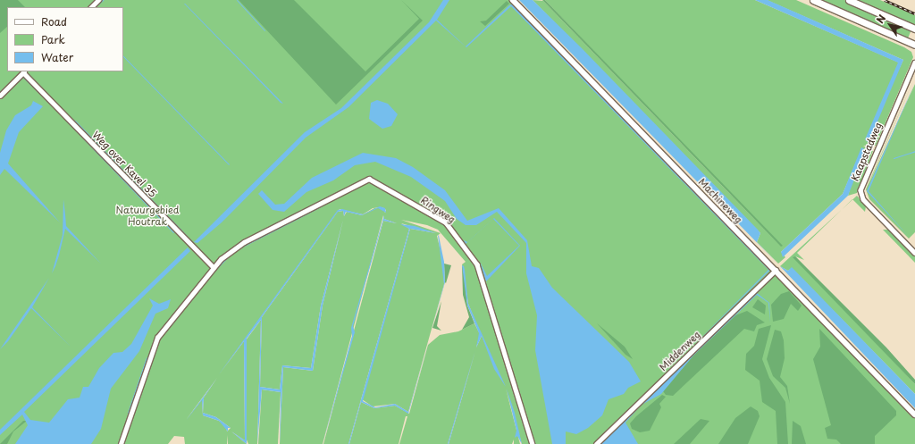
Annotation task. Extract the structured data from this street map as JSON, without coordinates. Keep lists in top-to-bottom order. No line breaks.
{"streets":{"street":["Kaapstadweg","Weg over Kavel 35","Machineweg","Ringweg","Middenweg"]},"crossings":[["Weg over Kavel 35","Ringweg"],["Machineweg","Middenweg"]],"parks":["Natuurgebied Houtrak"],"legend":["Road","Park","Water"],"north":"top left"}
